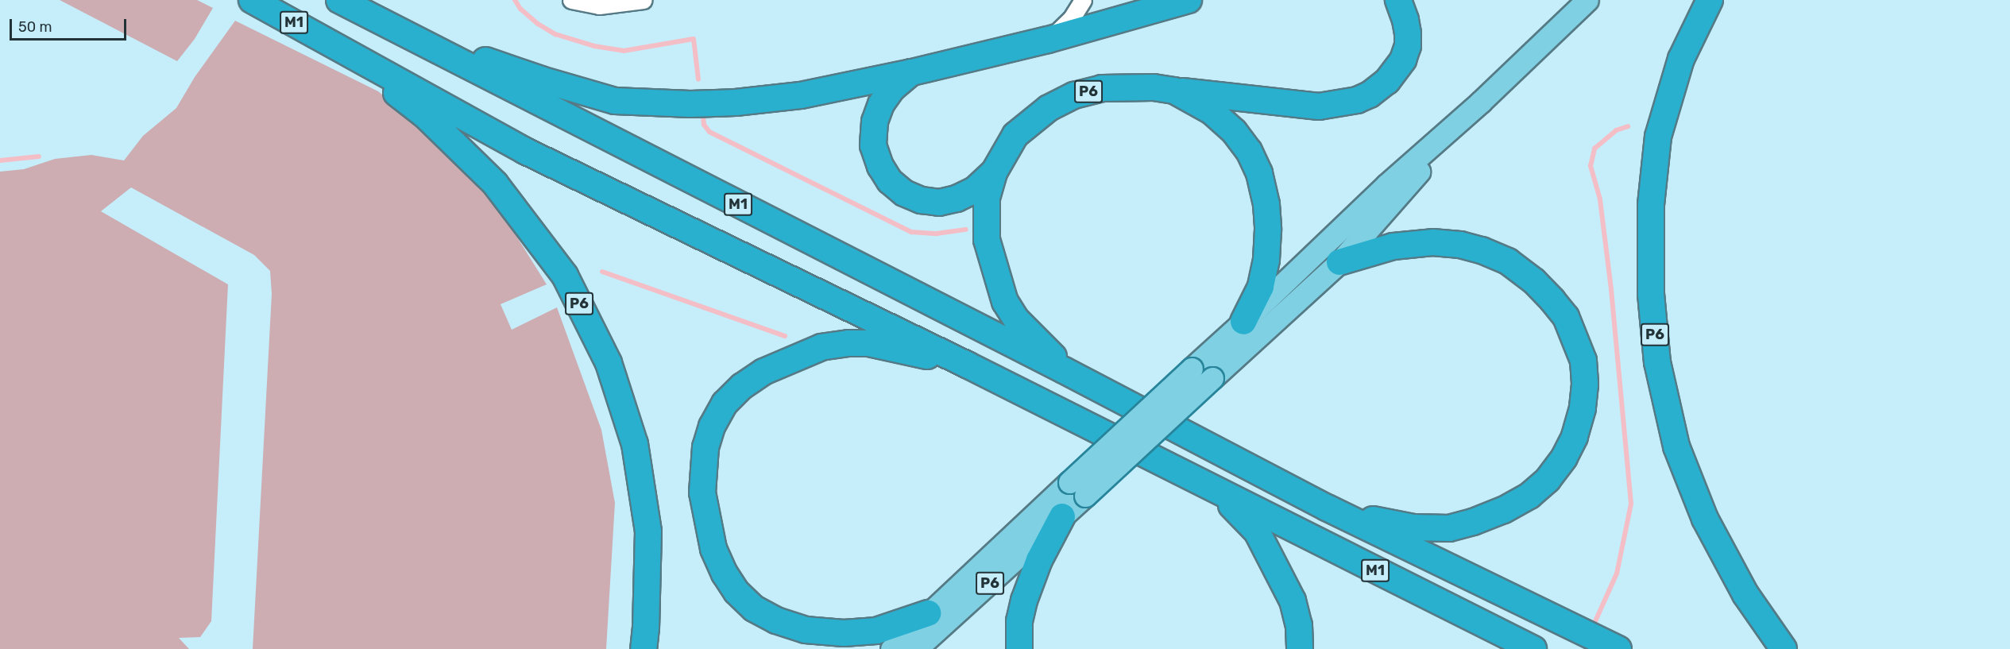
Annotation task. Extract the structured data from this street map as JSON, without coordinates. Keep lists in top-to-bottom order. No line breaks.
{"streets":{"highway":["М1","Р6"]},"crossings":[["М1","Р6"]],"scale_bar":"50 m"}
